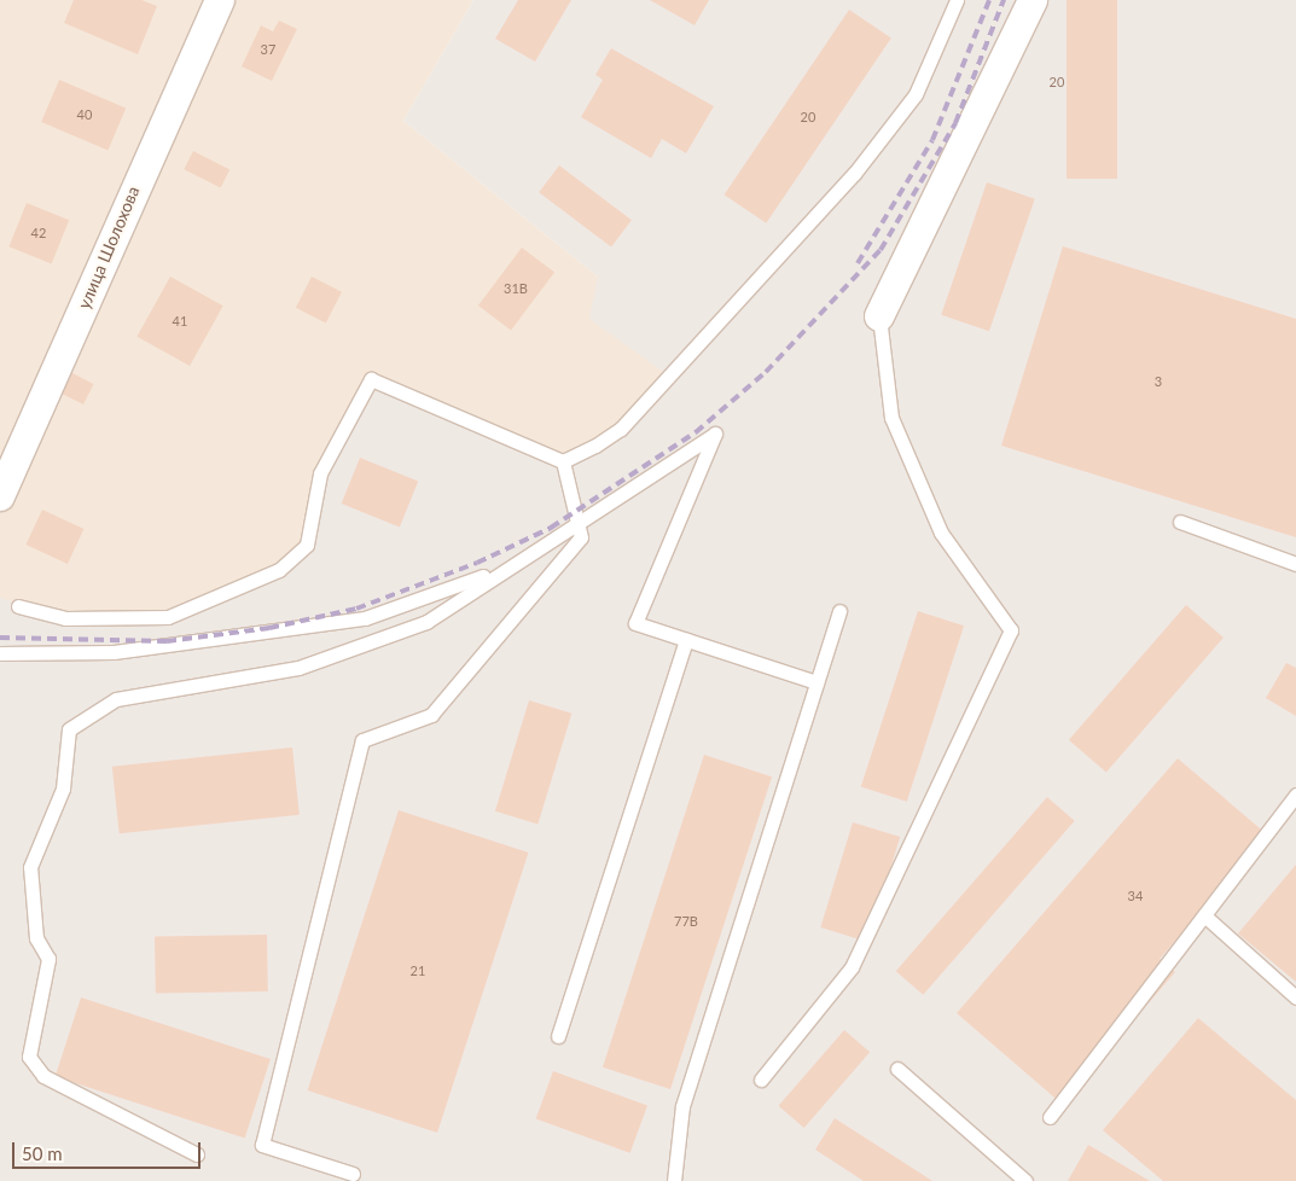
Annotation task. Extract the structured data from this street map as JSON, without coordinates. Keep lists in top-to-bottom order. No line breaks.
{"streets":{"street":["улица Шолохова"]},"house_numbers":["37","20","40","20","42","31В","41","3","34","77В","21"],"scale_bar":"50 m"}
